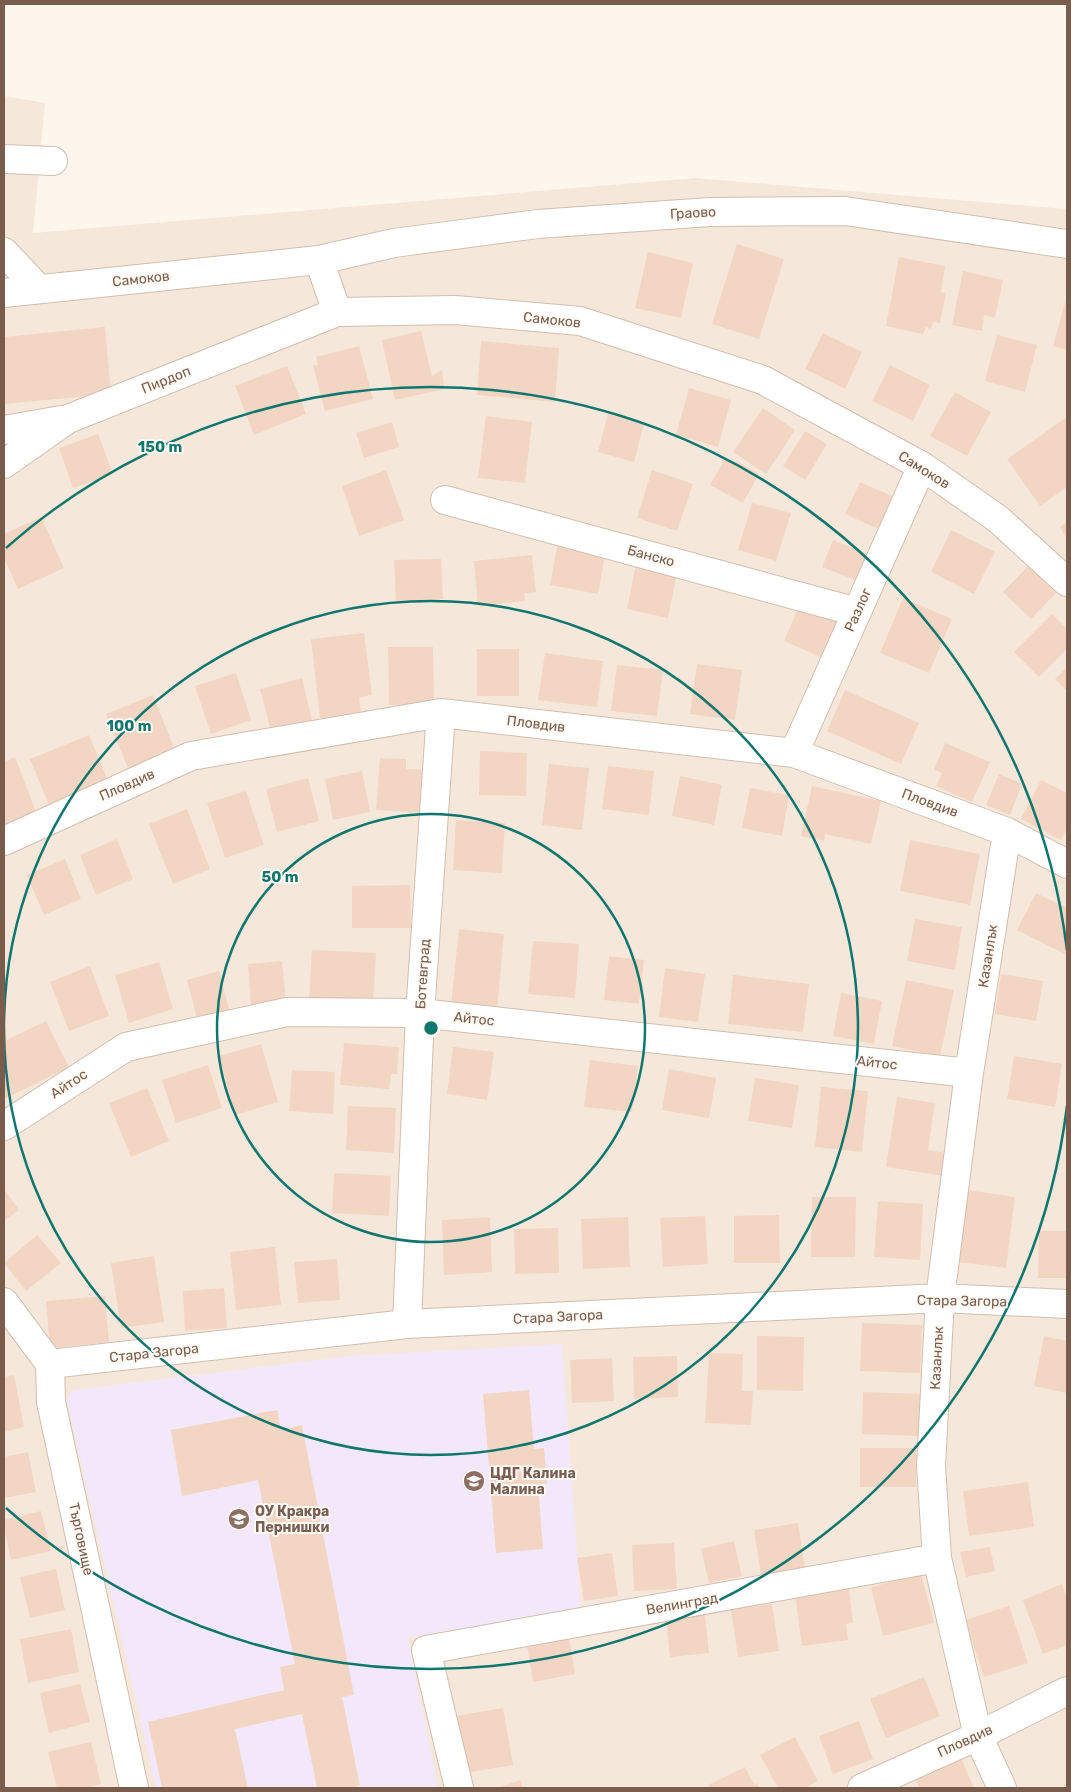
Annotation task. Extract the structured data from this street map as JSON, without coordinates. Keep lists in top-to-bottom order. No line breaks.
{"streets":{"street":["Граово","Самоков","Пирдоп","Банско","Разлог","Пловдив","Казанлък","Ботевград","Айтос","Стара Загора","Търговище","Велинград"]},"crossings":[["Граово","Самоков"],["Самоков","Пирдоп"],["Самоков","Разлог"],["Банско","Разлог"],["Разлог","Пловдив"],["Пловдив","Казанлък"],["Пловдив","Ботевград"],["Казанлък","Айтос"],["Казанлък","Стара Загора"],["Казанлък","Велинград"],["Ботевград","Айтос"],["Ботевград","Стара Загора"],["Стара Загора","Търговище"]],"places":{"school or university":["ЦДГ Калина Малина","ОУ Кракра Пернишки"]},"rings":["150 m","100 m","50 m"]}
